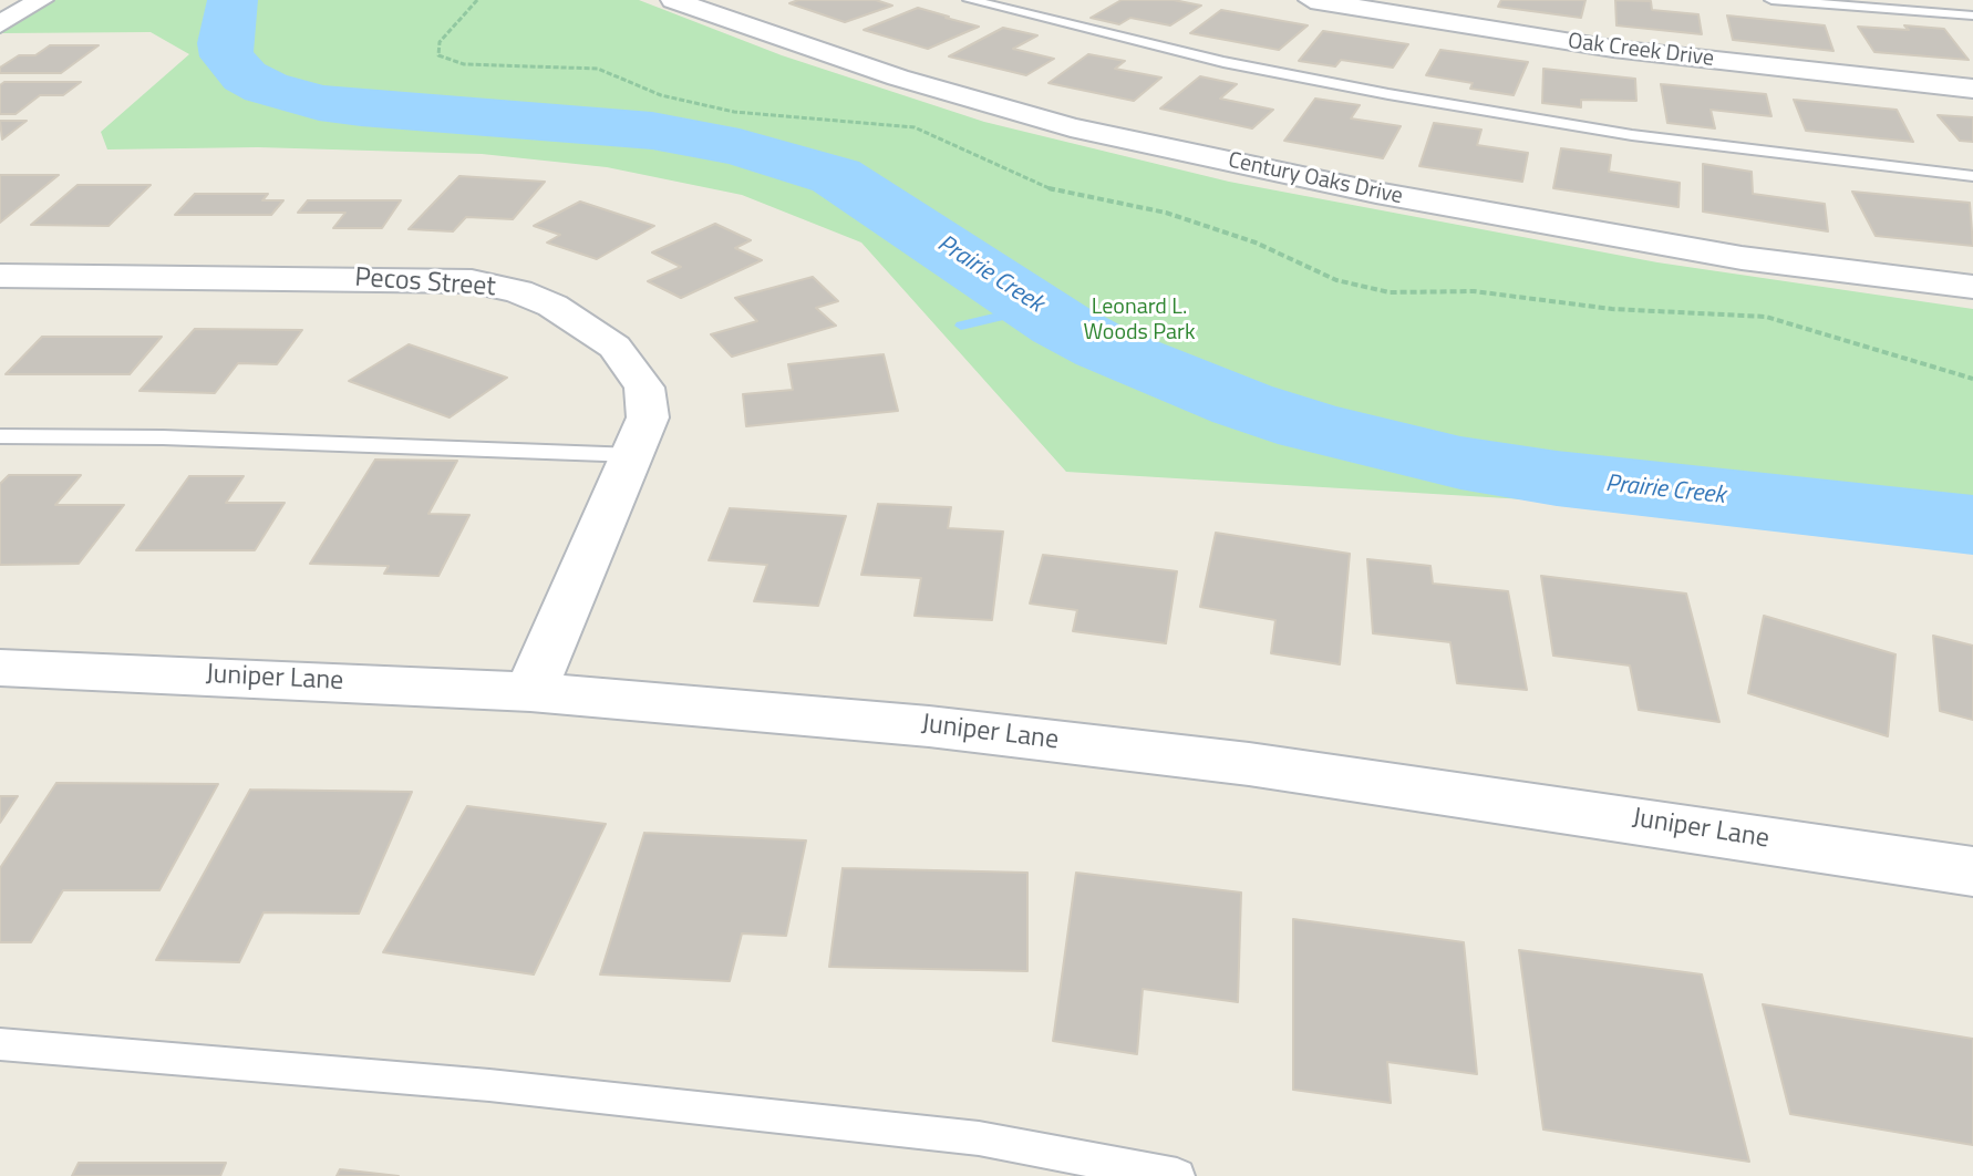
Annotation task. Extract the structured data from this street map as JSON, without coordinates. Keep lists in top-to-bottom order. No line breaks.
{"streets":{"street":["Oak Creek Drive","Century Oaks Drive","Pecos Street","Juniper Lane"]},"crossings":[["Pecos Street","Juniper Lane"]],"water":["Prairie Creek"],"parks":["Leonard L. Woods Park"]}
